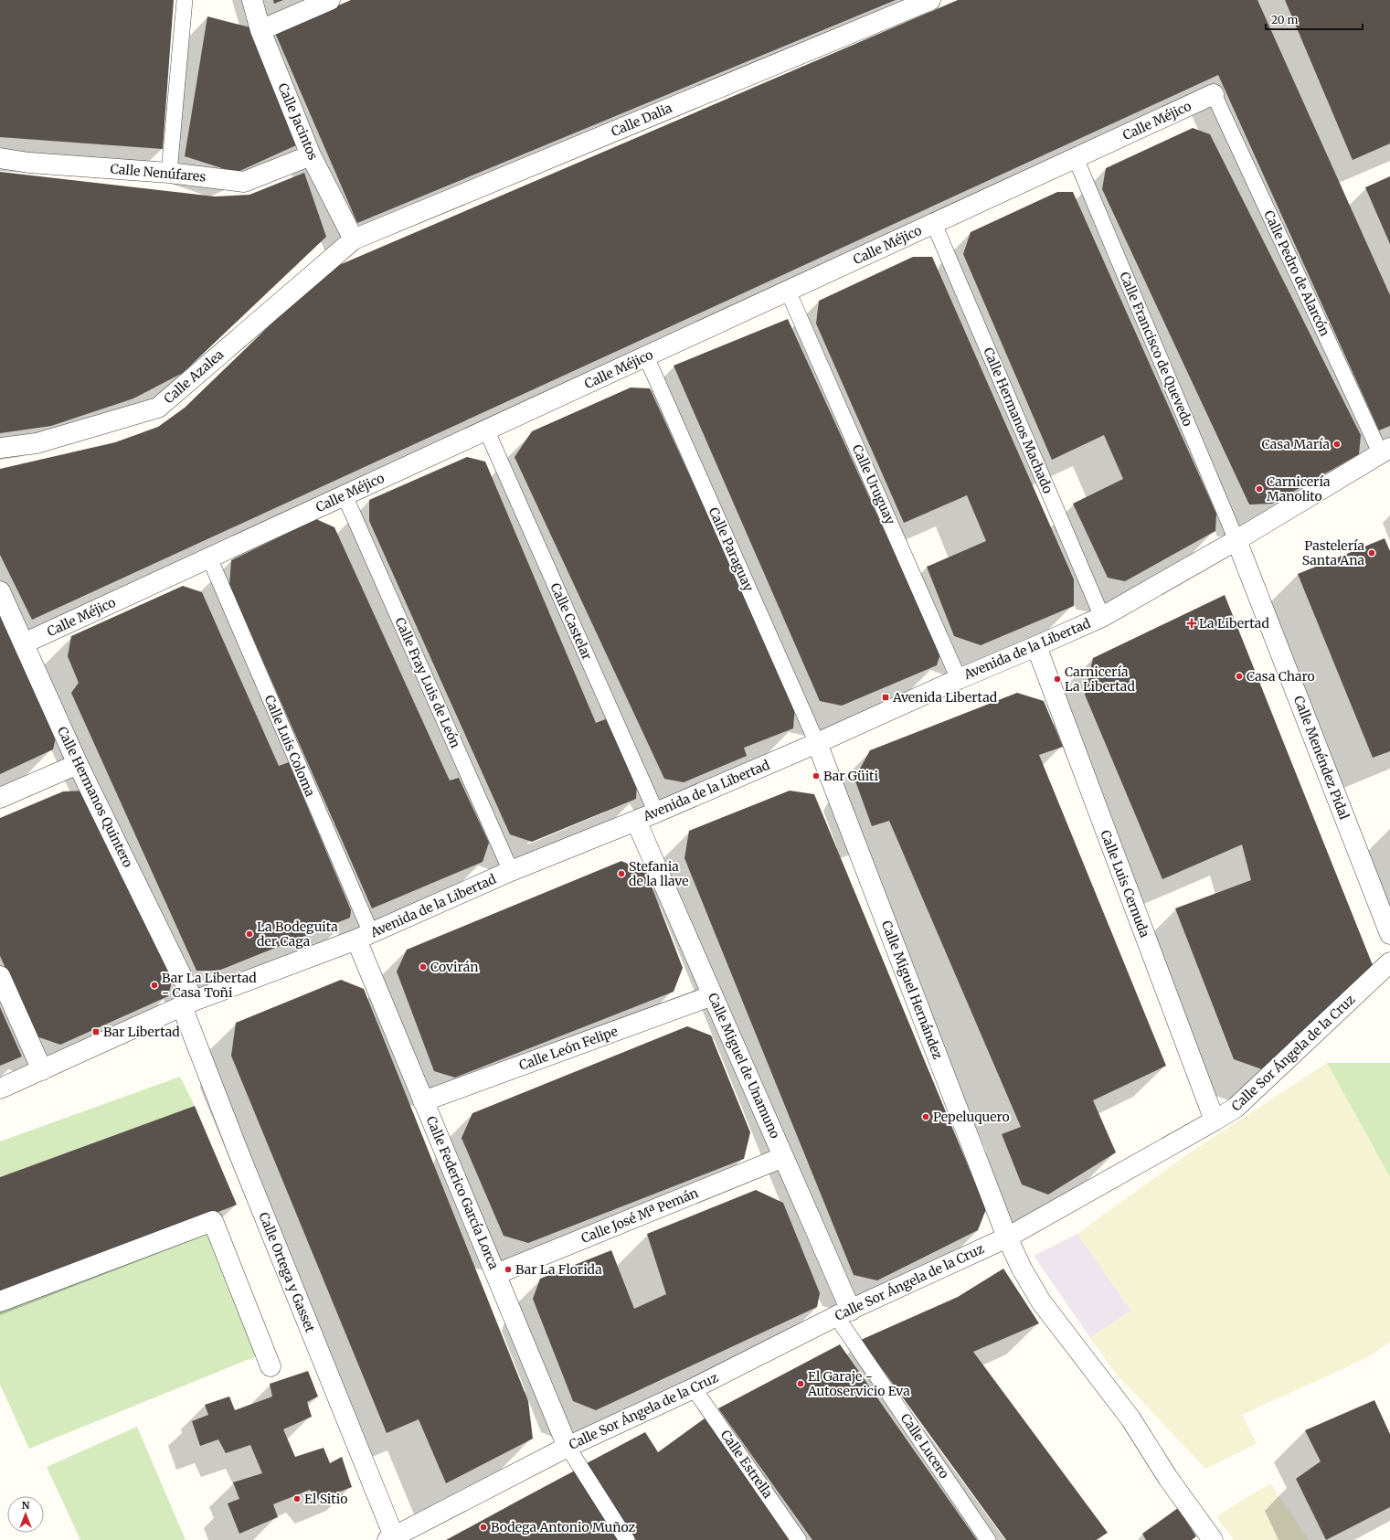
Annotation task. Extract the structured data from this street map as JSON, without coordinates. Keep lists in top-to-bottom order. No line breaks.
{"streets":{"street":["Calle Dalia","Calle Méjico","Calle Jacintos","Calle Nenúfares","Calle Azalea","Avenida de la Libertad","Calle Menéndez Pidal","Calle Hermanos Quintero","Calle Luis Cernuda","Calle Miguel Hernández","Calle León Felipe","Calle Sor Ángela de la Cruz","Calle Miguel de Unamuno","Calle Federico García Lorca","Calle José Mª Pemán","Calle Ortega y Gasset"],"lane":["Calle Pedro de Alarcón","Calle Francisco de Quevedo","Calle Hermanos Machado","Calle Uruguay","Calle Paraguay","Calle Castelar","Calle Fray Luis de León","Calle Luis Coloma","Calle Lucero","Calle Estrella"]},"crossings":[["Calle Dalia","Calle Jacintos"],["Calle Dalia","Calle Azalea"],["Calle Méjico","Calle Pedro de Alarcón"],["Calle Méjico","Calle Francisco de Quevedo"],["Calle Méjico","Calle Hermanos Machado"],["Calle Méjico","Calle Uruguay"],["Calle Méjico","Calle Paraguay"],["Calle Méjico","Calle Castelar"],["Calle Méjico","Calle Fray Luis de León"],["Calle Méjico","Calle Luis Coloma"],["Calle Méjico","Calle Hermanos Quintero"],["Calle Jacintos","Calle Nenúfares"],["Calle Jacintos","Calle Azalea"],["Calle Pedro de Alarcón","Avenida de la Libertad"],["Calle Francisco de Quevedo","Avenida de la Libertad"],["Calle Francisco de Quevedo","Calle Menéndez Pidal"],["Calle Hermanos Machado","Avenida de la Libertad"],["Calle Uruguay","Avenida de la Libertad"],["Calle Paraguay","Avenida de la Libertad"],["Calle Paraguay","Calle Miguel Hernández"],["Calle Castelar","Avenida de la Libertad"],["Avenida de la Libertad","Calle Fray Luis de León"],["Avenida de la Libertad","Calle Luis Coloma"],["Avenida de la Libertad","Calle Menéndez Pidal"],["Avenida de la Libertad","Calle Hermanos Quintero"],["Avenida de la Libertad","Calle Luis Cernuda"],["Avenida de la Libertad","Calle Miguel Hernández"],["Avenida de la Libertad","Calle Miguel de Unamuno"],["Avenida de la Libertad","Calle Federico García Lorca"],["Avenida de la Libertad","Calle Ortega y Gasset"],["Calle Luis Coloma","Calle Federico García Lorca"],["Calle Hermanos Quintero","Calle Ortega y Gasset"],["Calle Luis Cernuda","Calle Sor Ángela de la Cruz"],["Calle Miguel Hernández","Calle Sor Ángela de la Cruz"],["Calle León Felipe","Calle Miguel de Unamuno"],["Calle León Felipe","Calle Federico García Lorca"],["Calle Sor Ángela de la Cruz","Calle Miguel de Unamuno"],["Calle Sor Ángela de la Cruz","Calle Federico García Lorca"],["Calle Sor Ángela de la Cruz","Calle Ortega y Gasset"],["Calle Sor Ángela de la Cruz","Calle Lucero"],["Calle Sor Ángela de la Cruz","Calle Estrella"],["Calle Miguel de Unamuno","Calle José Mª Pemán"],["Calle Miguel de Unamuno","Calle Lucero"],["Calle Federico García Lorca","Calle José Mª Pemán"]],"places":{"other":["Casa María","Carnicería Manolito","Pastelería Santa Ana","Casa Charo","Carnicería La Libertad","Bar Güiti","Stefania de la llave","La Bodeguita der Caga","Covirán","Bar La Libertad - Casa Toñi","Pepeluquero","Bar La Florida","El Garaje - Autoservicio Eva","El Sitio","Bodega Antonio Muñoz"],"health":["La Libertad"],"transit":["Avenida Libertad","Bar Libertad"]},"scale_bar":"20 m","north":"top"}
